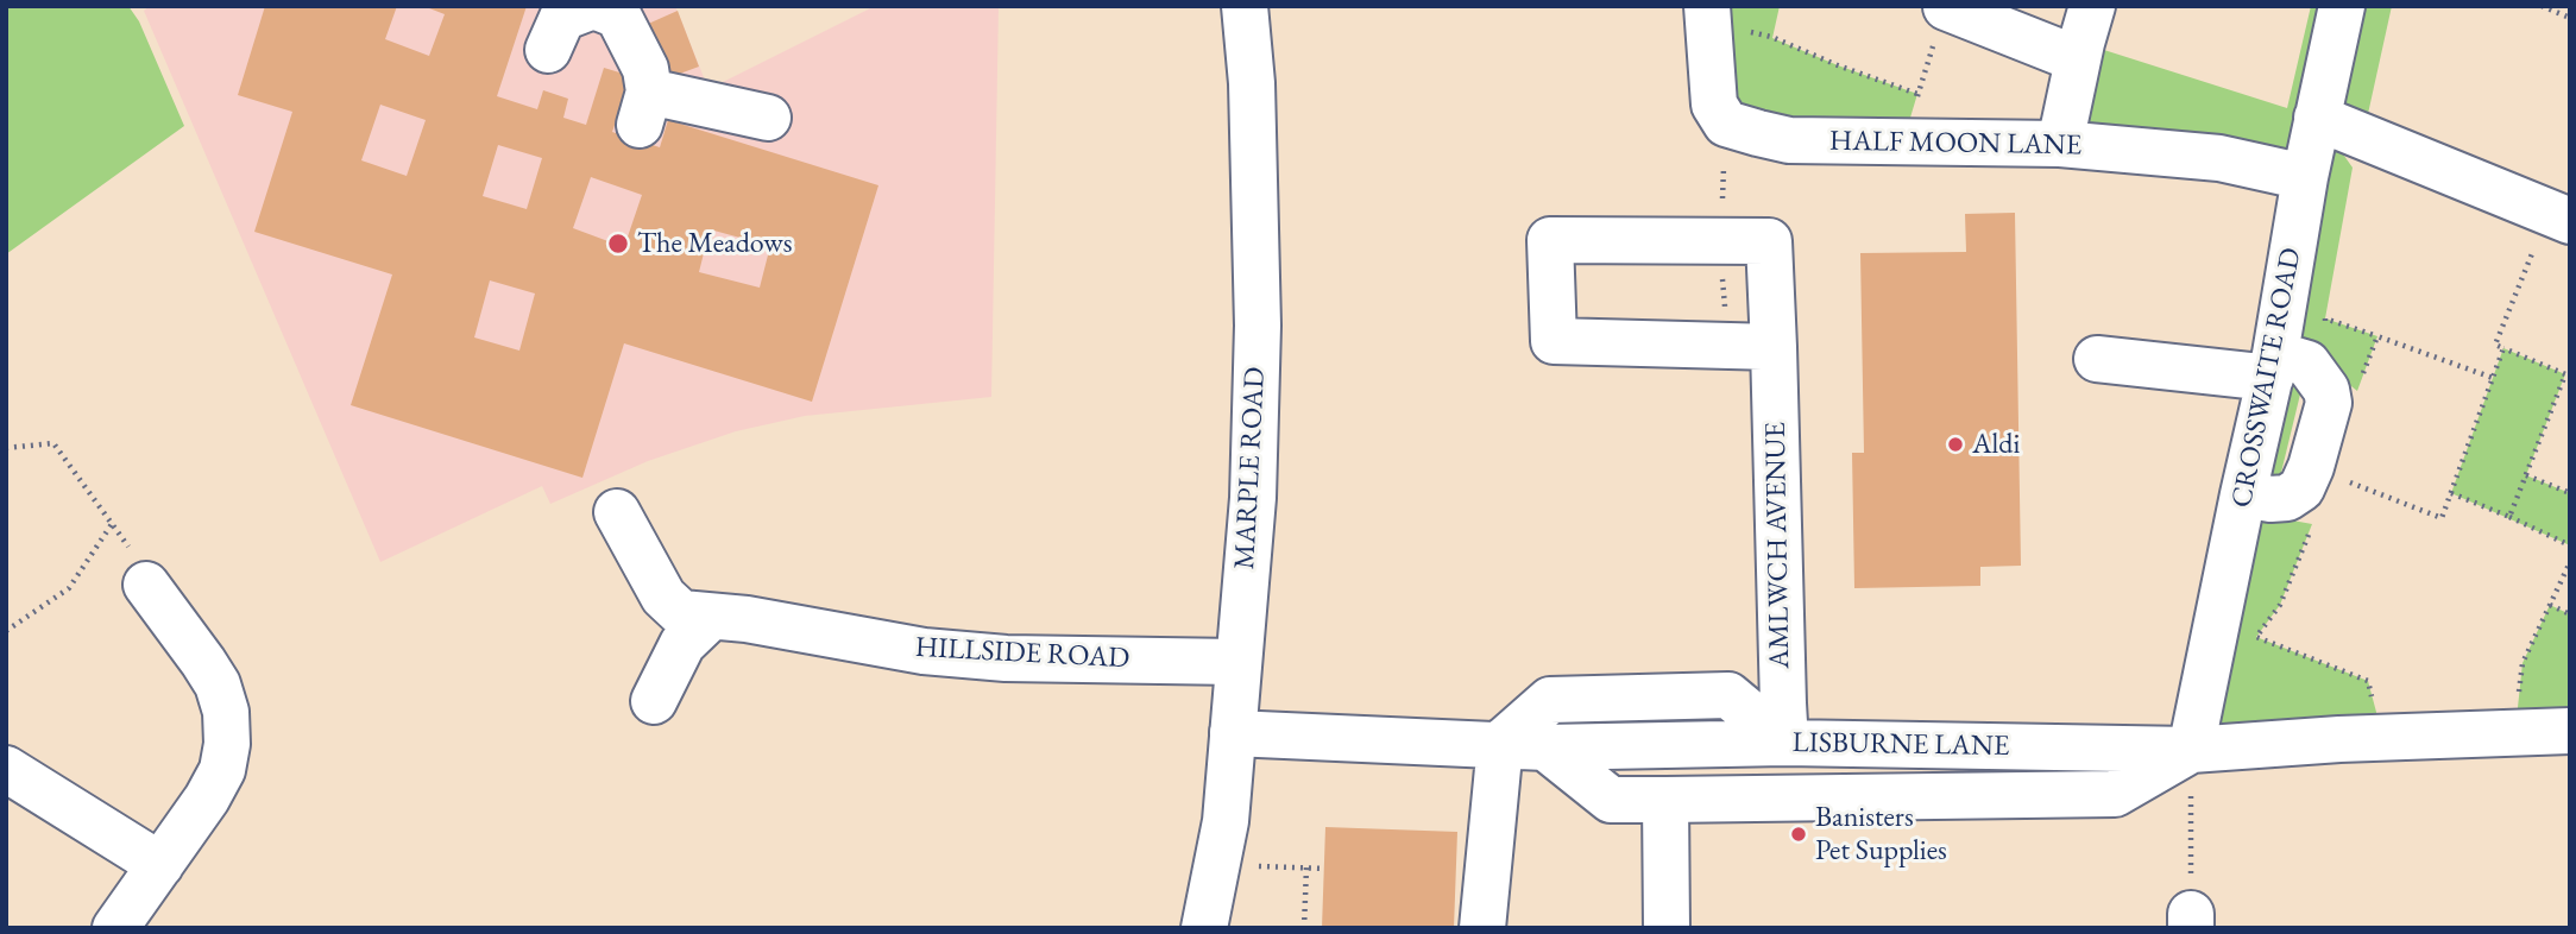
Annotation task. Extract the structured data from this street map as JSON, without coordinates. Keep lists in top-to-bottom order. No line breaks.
{"streets":{"street":["HALF MOON LANE","CROSSWAITE ROAD","MARPLE ROAD","AMLWCH AVENUE","HILLSIDE ROAD","LISBURNE LANE"]},"crossings":[["HALF MOON LANE","CROSSWAITE ROAD"],["CROSSWAITE ROAD","LISBURNE LANE"],["MARPLE ROAD","HILLSIDE ROAD"],["MARPLE ROAD","LISBURNE LANE"],["AMLWCH AVENUE","LISBURNE LANE"]],"places":["The Meadows","Aldi","Banisters Pet Supplies"]}
